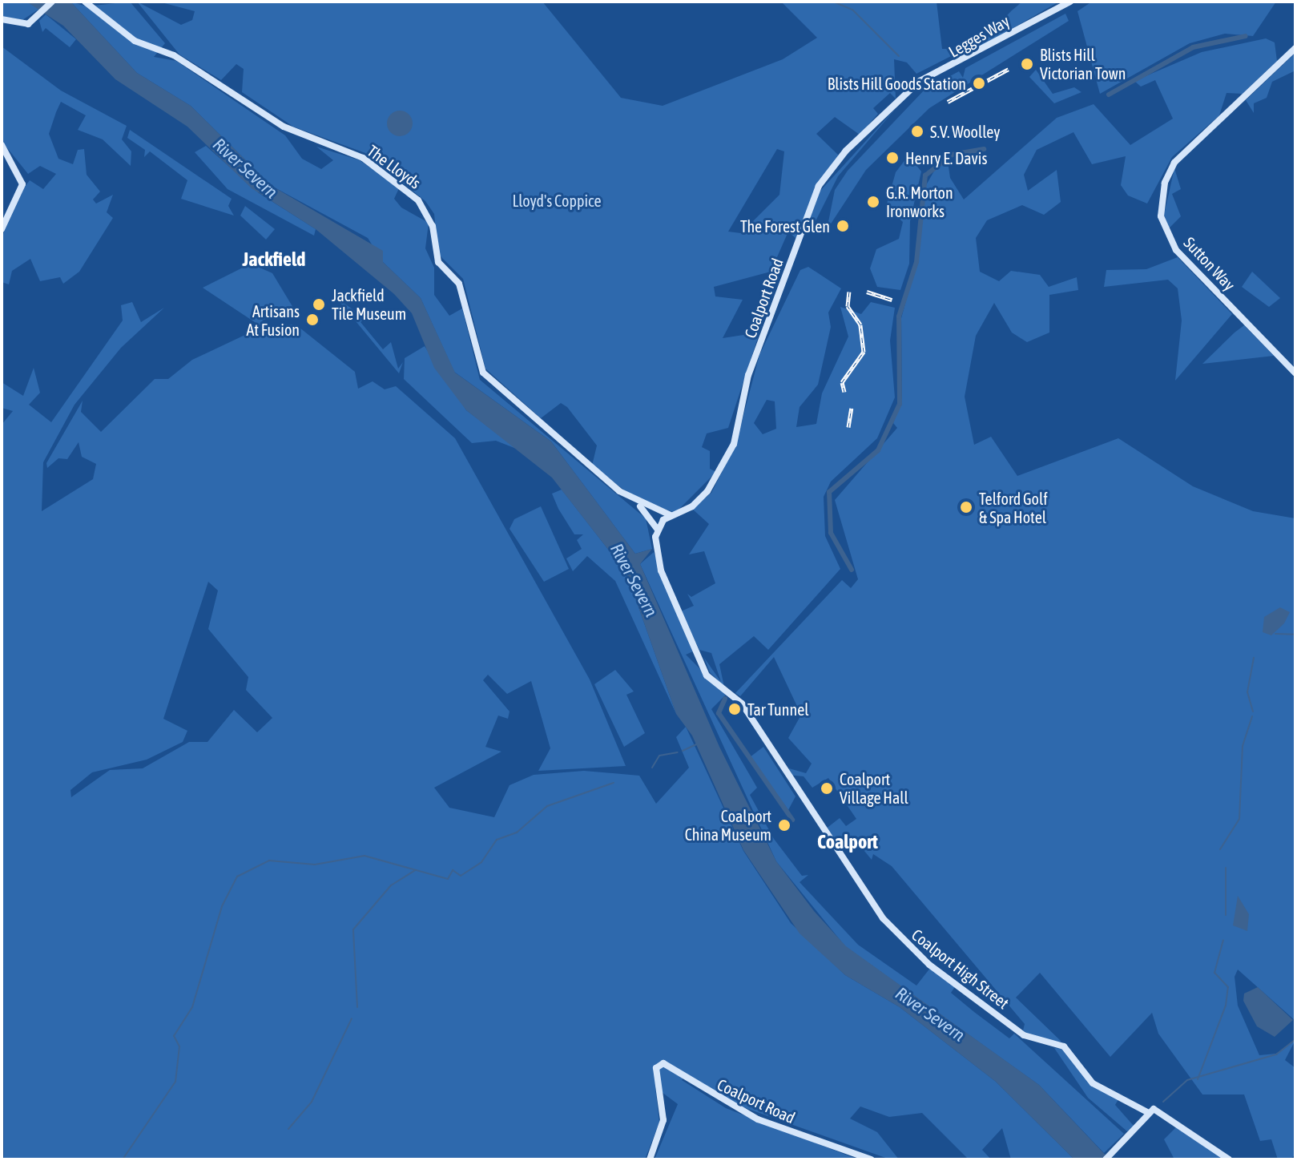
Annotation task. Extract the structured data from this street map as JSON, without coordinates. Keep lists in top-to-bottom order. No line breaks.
{"streets":{"street":["Legges Way","The Lloyds","Sutton Way","Coalport Road","Coalport High Street"]},"crossings":[["Legges Way","Coalport Road"],["The Lloyds","Coalport Road"],["The Lloyds","Coalport High Street"]],"districts":["Jackfield","Coalport"],"water":["River Severn"],"parks":["Lloyd's Coppice"],"places":["Blists Hill Victorian Town","Blists Hill Goods Station","S.V. Woolley","Henry E. Davis","G.R. Morton Ironworks","The Forest Glen","Jackfield Tile Museum","Artisans At Fusion","Telford Golf & Spa Hotel","Tar Tunnel","Coalport Village Hall","Coalport China Museum"]}
